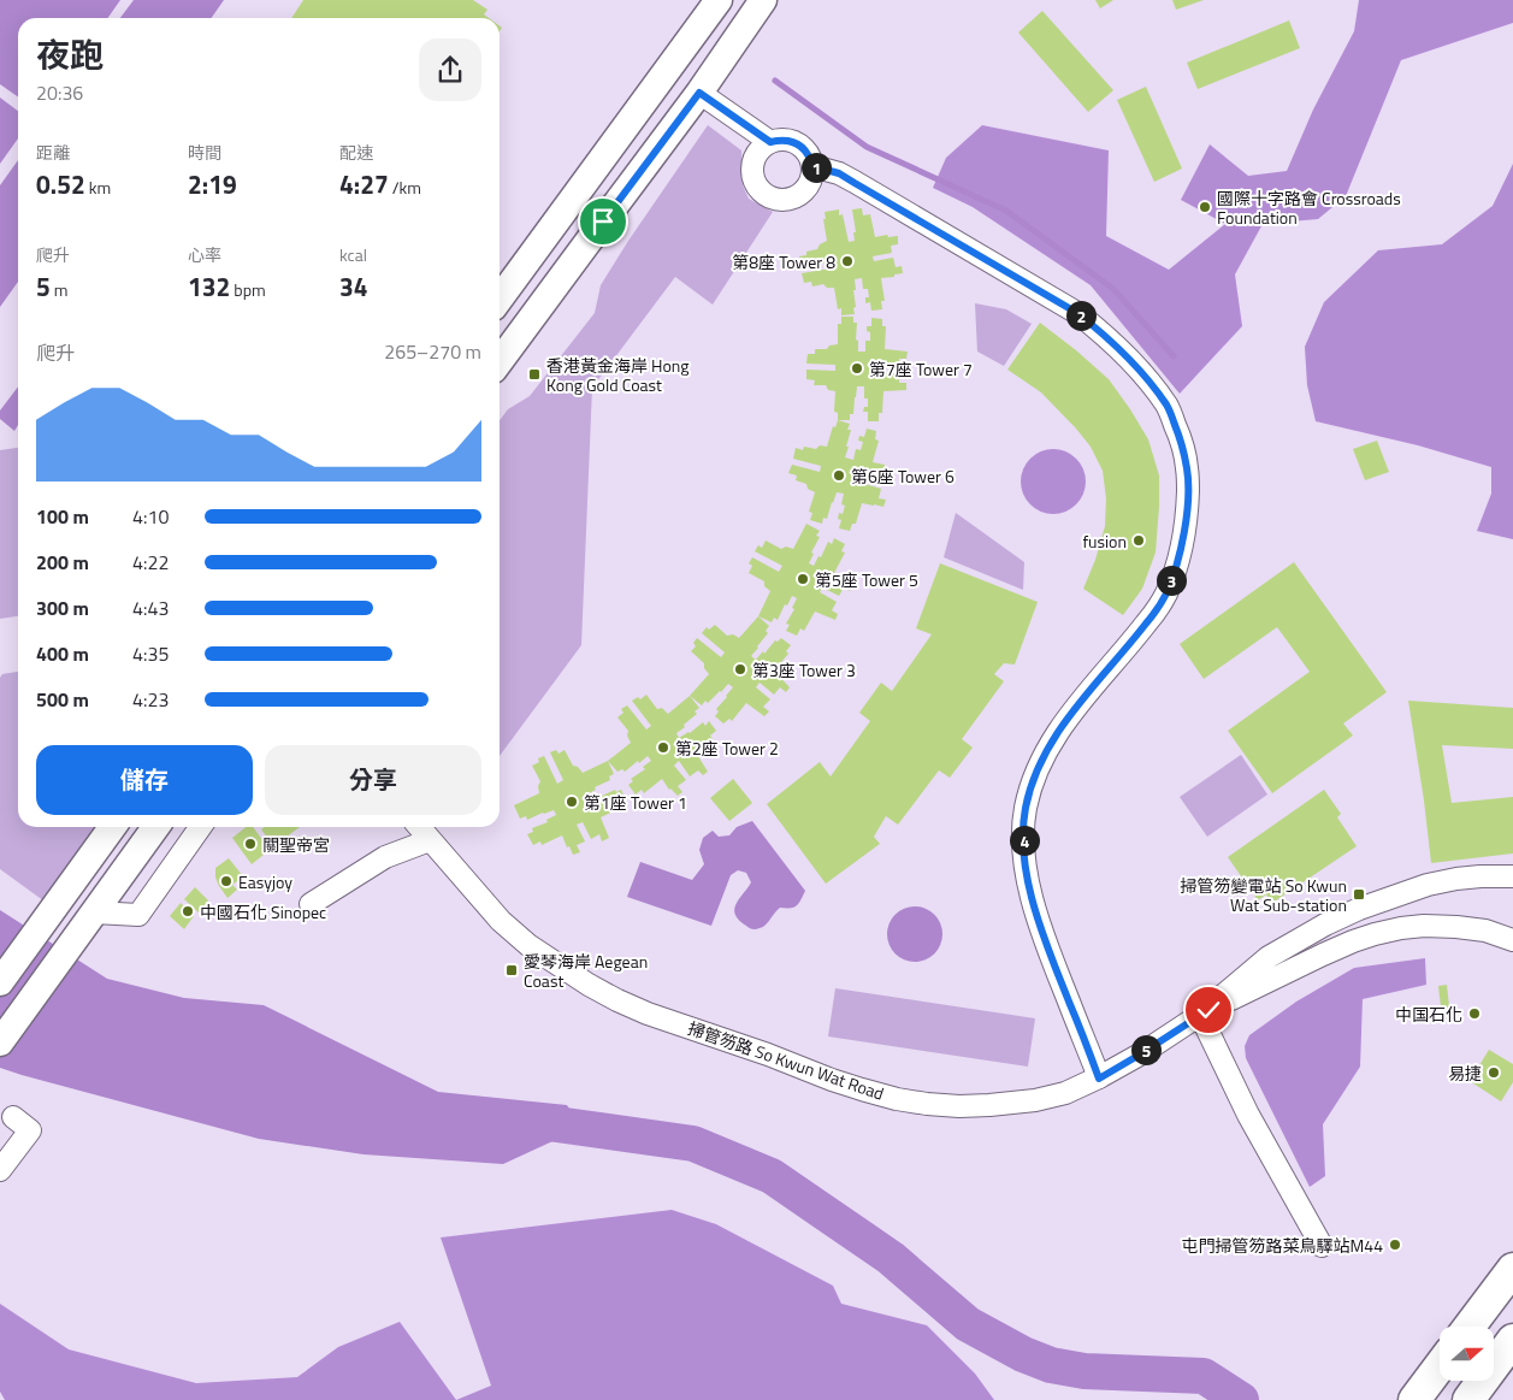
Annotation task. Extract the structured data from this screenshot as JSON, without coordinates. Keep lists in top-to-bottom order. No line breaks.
{"streets":{"street":["掃管笏路 So Kwun Wat Road"]},"places":{"other":["國際十字路會 Crossroads Foundation","第8座 Tower 8","第7座 Tower 7","第6座 Tower 6","fusion","第5座 Tower 5","第3座 Tower 3","第2座 Tower 2","第1座 Tower 1","關聖帝宮","Easyjoy","中國石化 Sinopec","中国石化","易捷","屯門掃管笏路菜鳥驛站M44"],"transit":["香港黃金海岸 Hong Kong Gold Coast","掃管笏變電站 So Kwun Wat Sub-station","愛琴海岸 Aegean Coast"]},"north":"right","page":{"heading":["夜跑","20:36"],"stats":[["距離","0.52 km"],["時間","2:19"],["配速","4:27 /km"],["爬升","5 m"],["心率","132 bpm"],["kcal","34"]],"pins":["1","2","3","4","5"],"chart":["爬升","265–270 m"],"list":[{"name":"100 m","note":"4:10"},{"name":"200 m","note":"4:22"},{"name":"300 m","note":"4:43"},{"name":"400 m","note":"4:35"},{"name":"500 m","note":"4:23"}],"buttons":["儲存","分享"]}}
